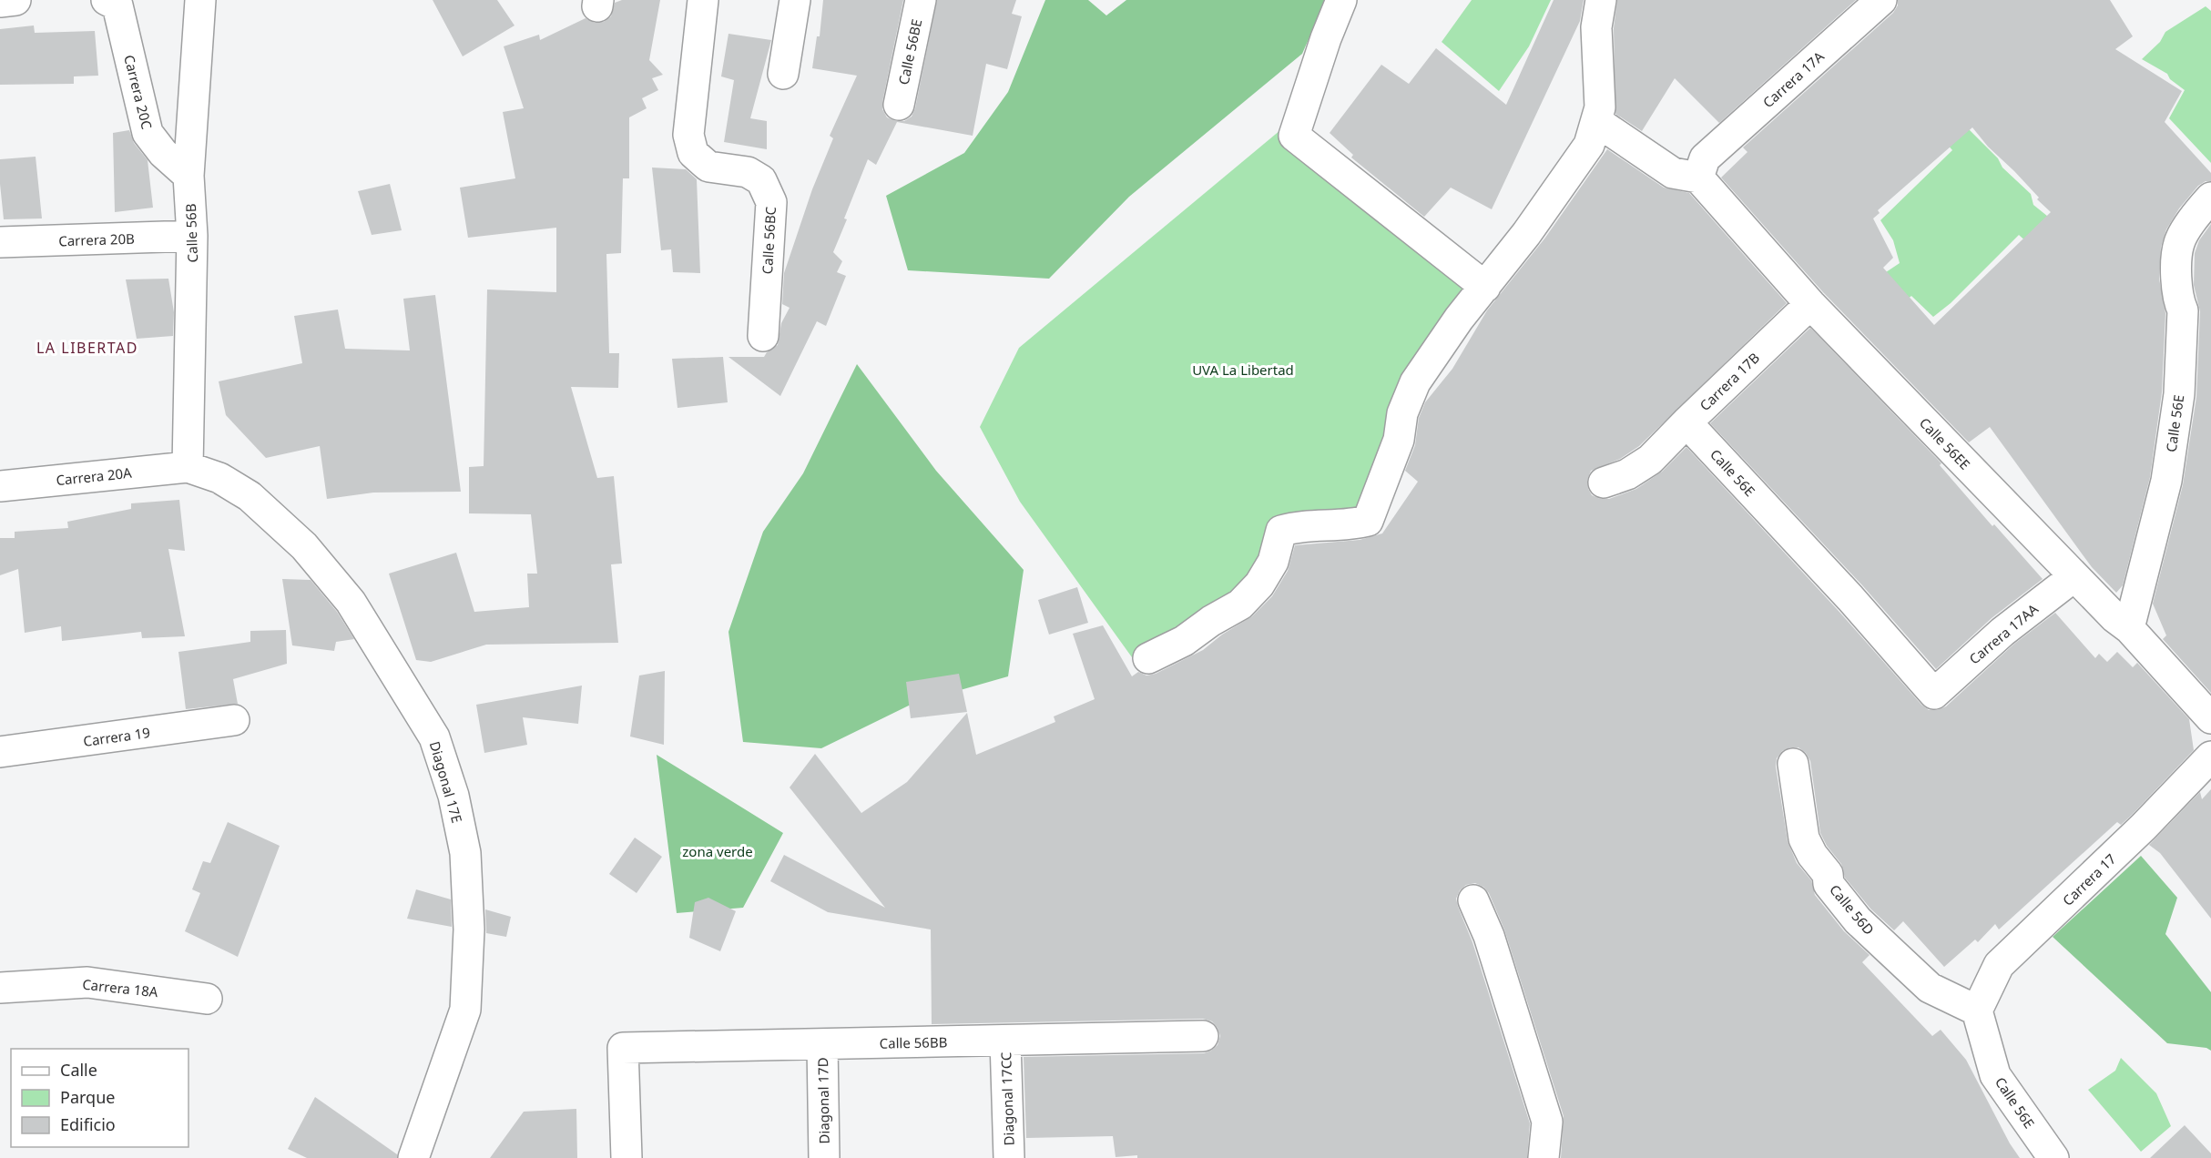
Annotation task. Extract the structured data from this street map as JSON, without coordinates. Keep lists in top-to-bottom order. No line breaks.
{"streets":{"street":["Calle 56BE","Carrera 17A","Carrera 20C","Calle 56B","Carrera 20B","Calle 56BC","Carrera 17B","Calle 56E","Calle 56EE","Carrera 20A","Carrera 17AA","Carrera 19","Diagonal 17E","Carrera 17","Calle 56D","Carrera 18A","Calle 56BB","Diagonal 17CC","Diagonal 17D"]},"crossings":[["Carrera 17A","Calle 56EE"],["Carrera 20C","Calle 56B"],["Calle 56B","Carrera 20B"],["Calle 56B","Carrera 20A"],["Calle 56B","Diagonal 17E"],["Carrera 17B","Calle 56E"],["Carrera 17B","Calle 56EE"],["Calle 56E","Calle 56EE"],["Calle 56E","Carrera 17AA"],["Calle 56E","Carrera 17"],["Calle 56E","Calle 56D"],["Calle 56EE","Carrera 17AA"],["Carrera 20A","Diagonal 17E"],["Carrera 17","Calle 56D"],["Calle 56BB","Diagonal 17CC"],["Calle 56BB","Diagonal 17D"]],"districts":["LA LIBERTAD"],"parks":["UVA La Libertad","zona verde"],"legend":["Calle","Parque","Edificio"]}
